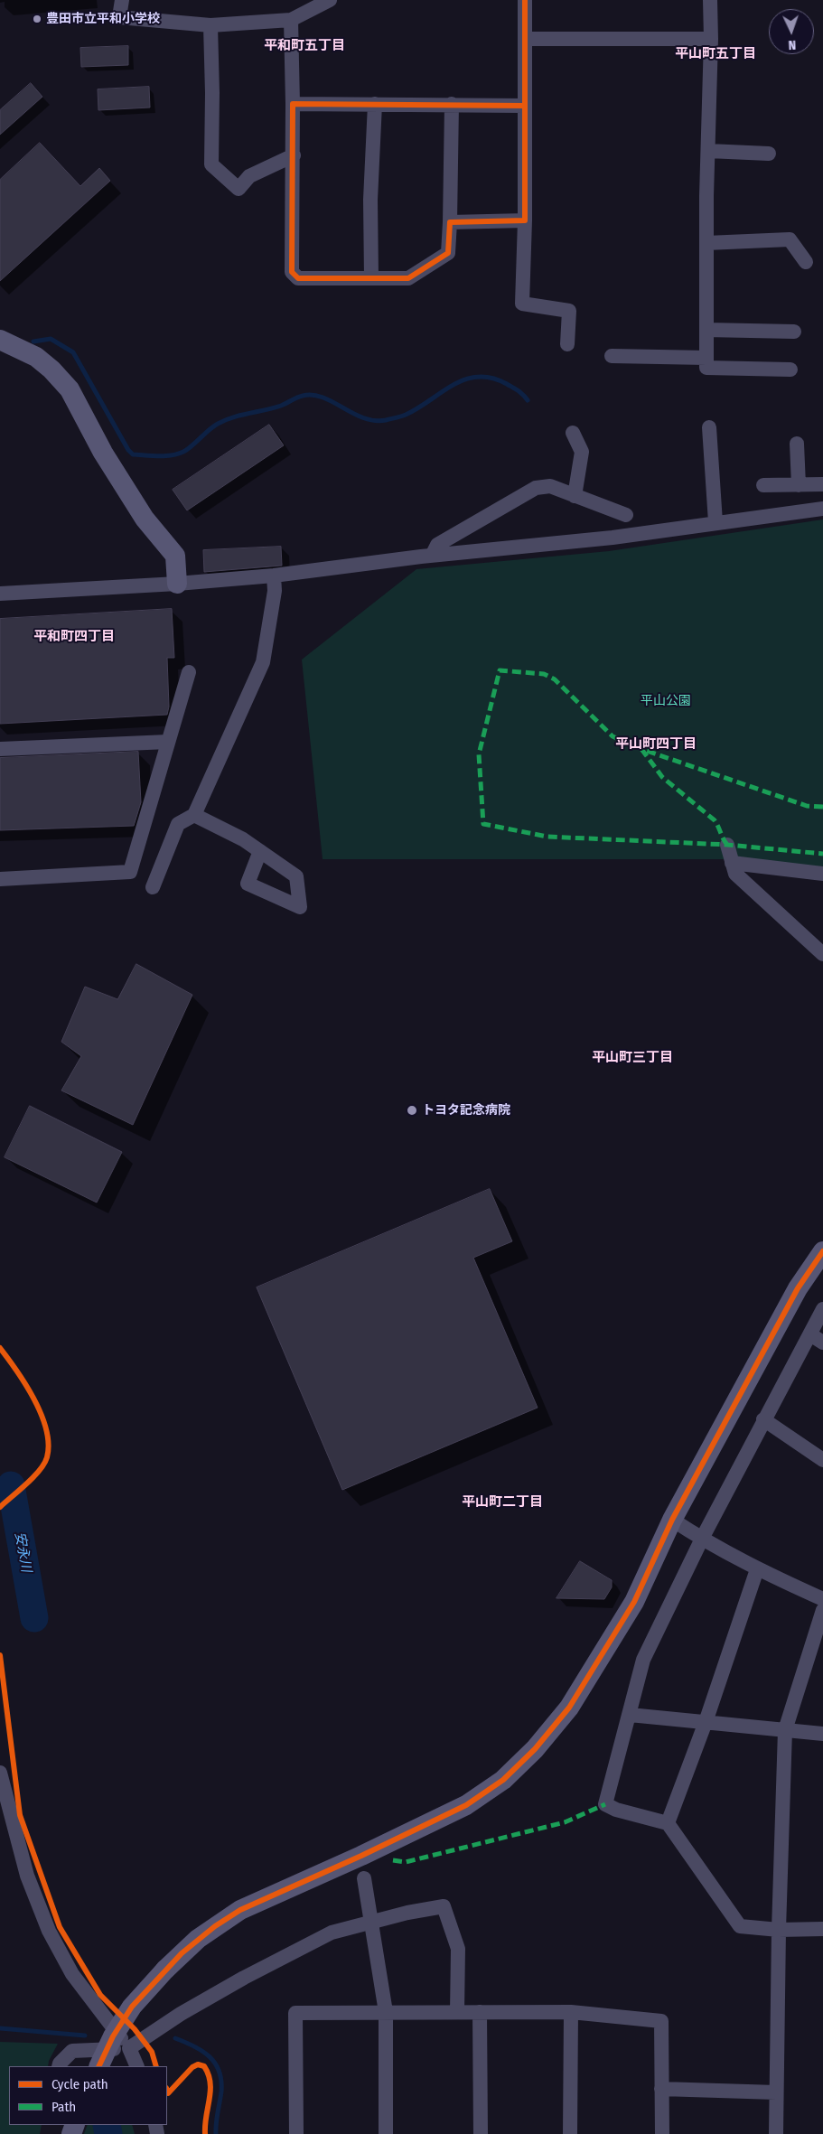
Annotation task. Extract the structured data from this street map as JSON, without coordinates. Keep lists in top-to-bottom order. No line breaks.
{"districts":["平和町五丁目","平山町五丁目","平和町四丁目","平山町四丁目","平山町三丁目","平山町二丁目"],"water":["安永川"],"parks":["平山公園"],"places":["豊田市立平和小学校","トヨタ記念病院"],"legend":["Cycle path","Path"],"north":"bottom"}
